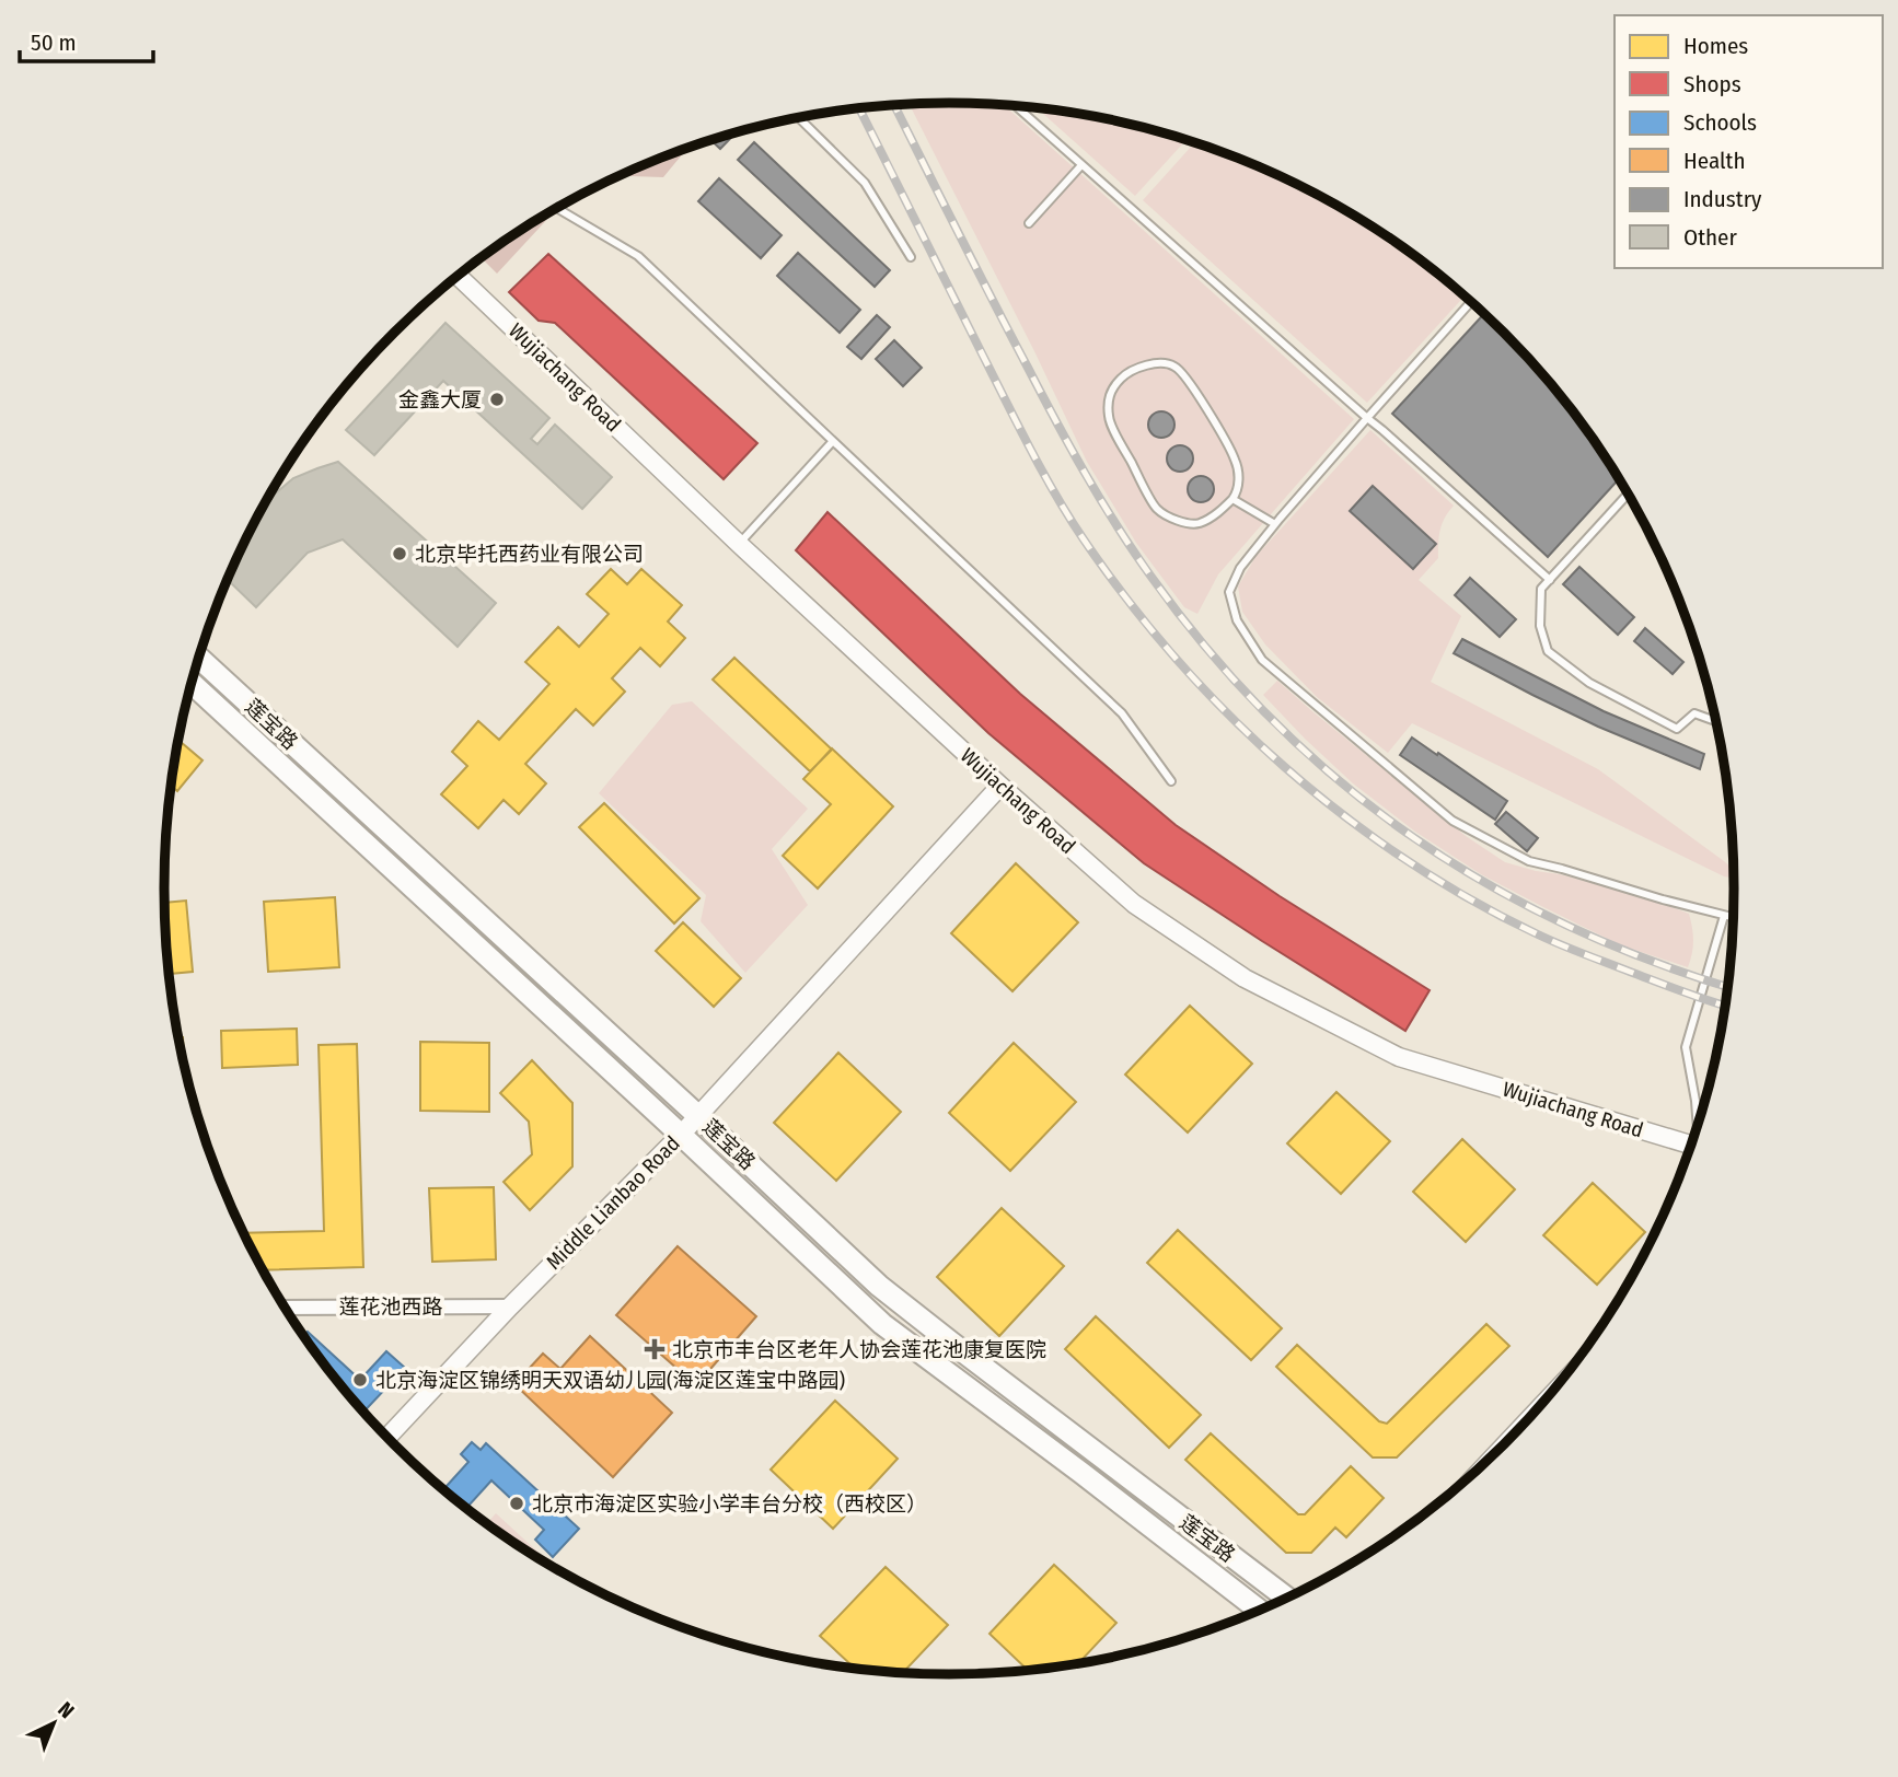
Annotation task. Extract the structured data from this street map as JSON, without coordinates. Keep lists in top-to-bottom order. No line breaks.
{"streets":{"main road":["莲宝路"],"street":["Wujiachang Road","Middle Lianbao Road","莲花池西路"]},"crossings":[["Wujiachang Road","Middle Lianbao Road"],["莲宝路","Middle Lianbao Road"],["Middle Lianbao Road","莲花池西路"]],"places":{"other":["金鑫大厦","北京毕托西药业有限公司","北京海淀区锦绣明天双语幼儿园(海淀区莲宝中路园)","北京市海淀区实验小学丰台分校（西校区）"],"health":["北京市丰台区老年人协会莲花池康复医院"]},"legend":["Homes","Shops","Schools","Health","Industry","Other"],"scale_bar":"50 m","north":"top right"}
